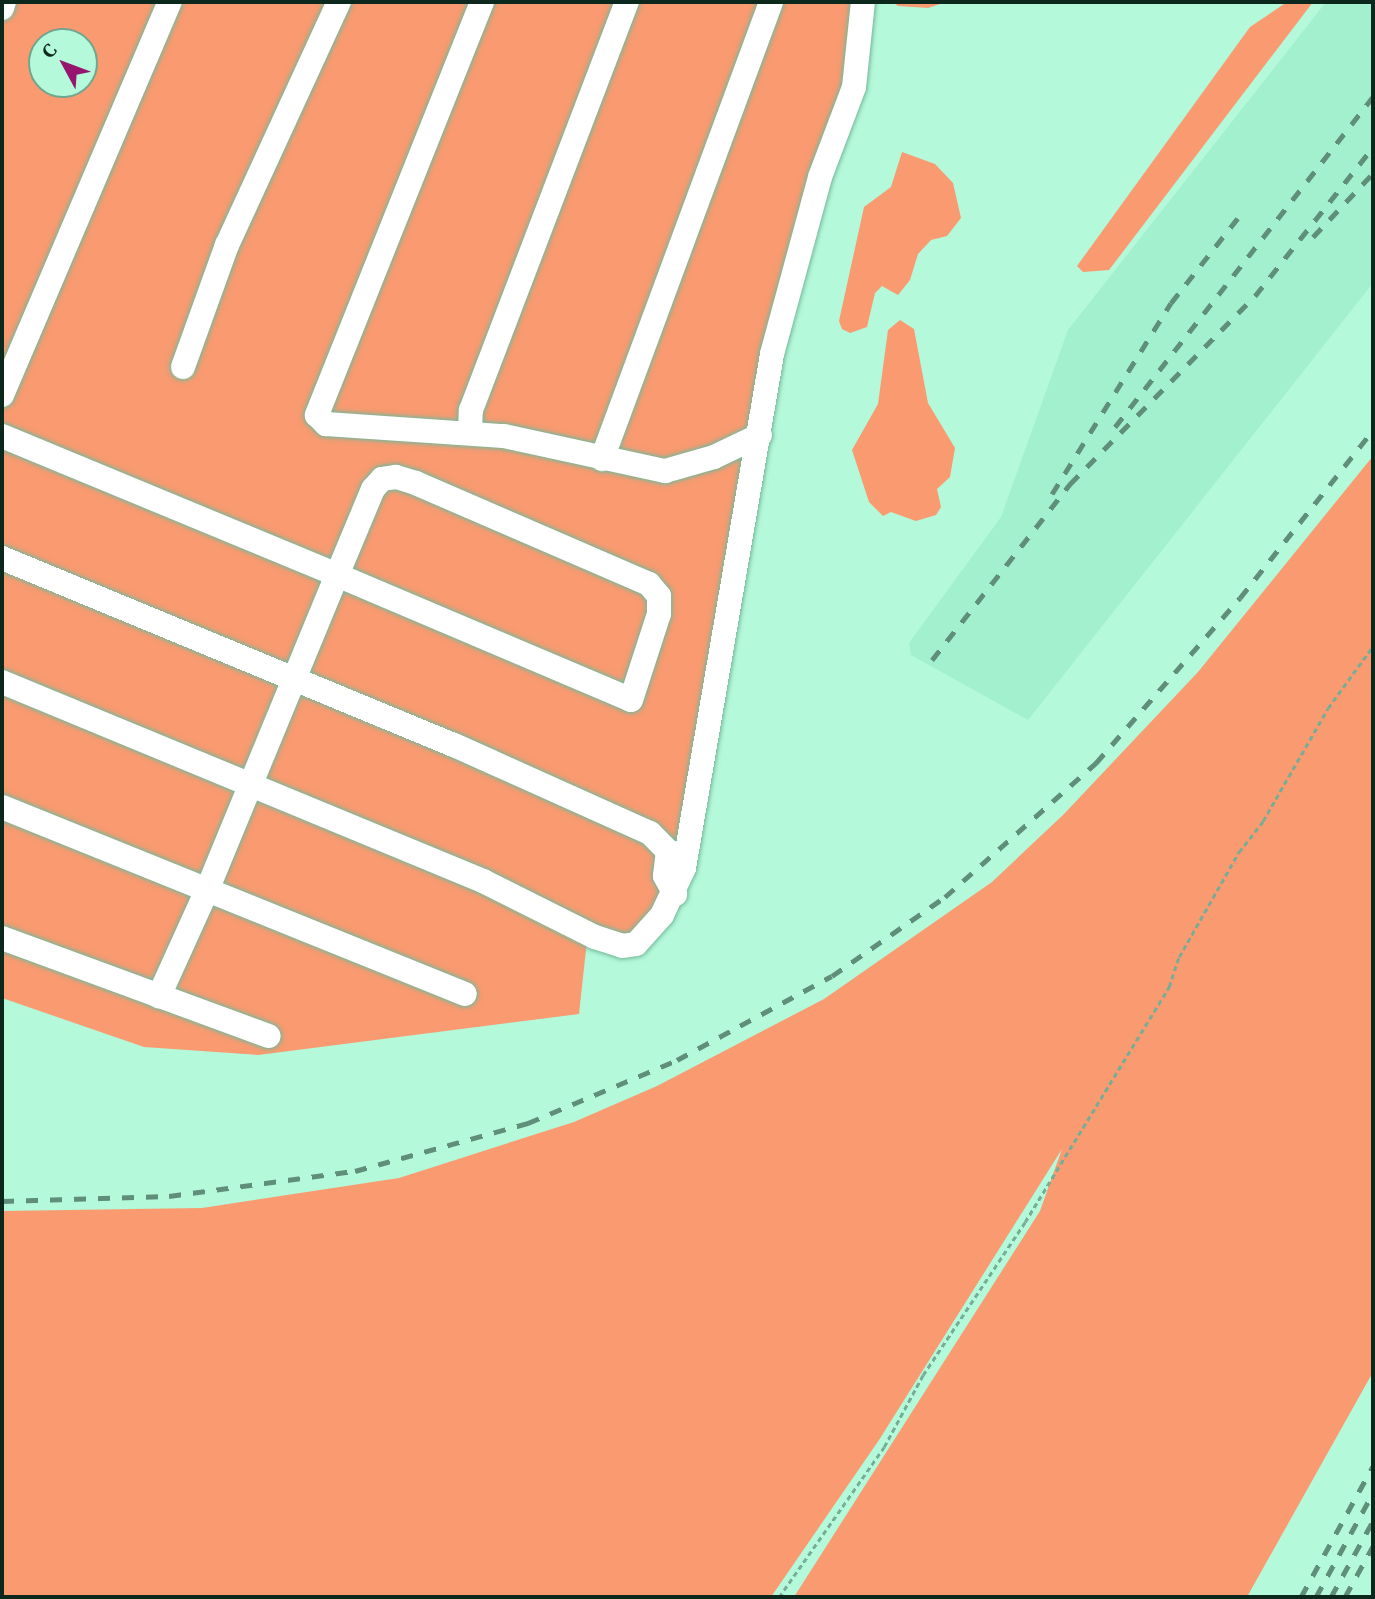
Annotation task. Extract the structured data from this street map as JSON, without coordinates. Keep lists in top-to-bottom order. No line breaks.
{"north":"top left"}
